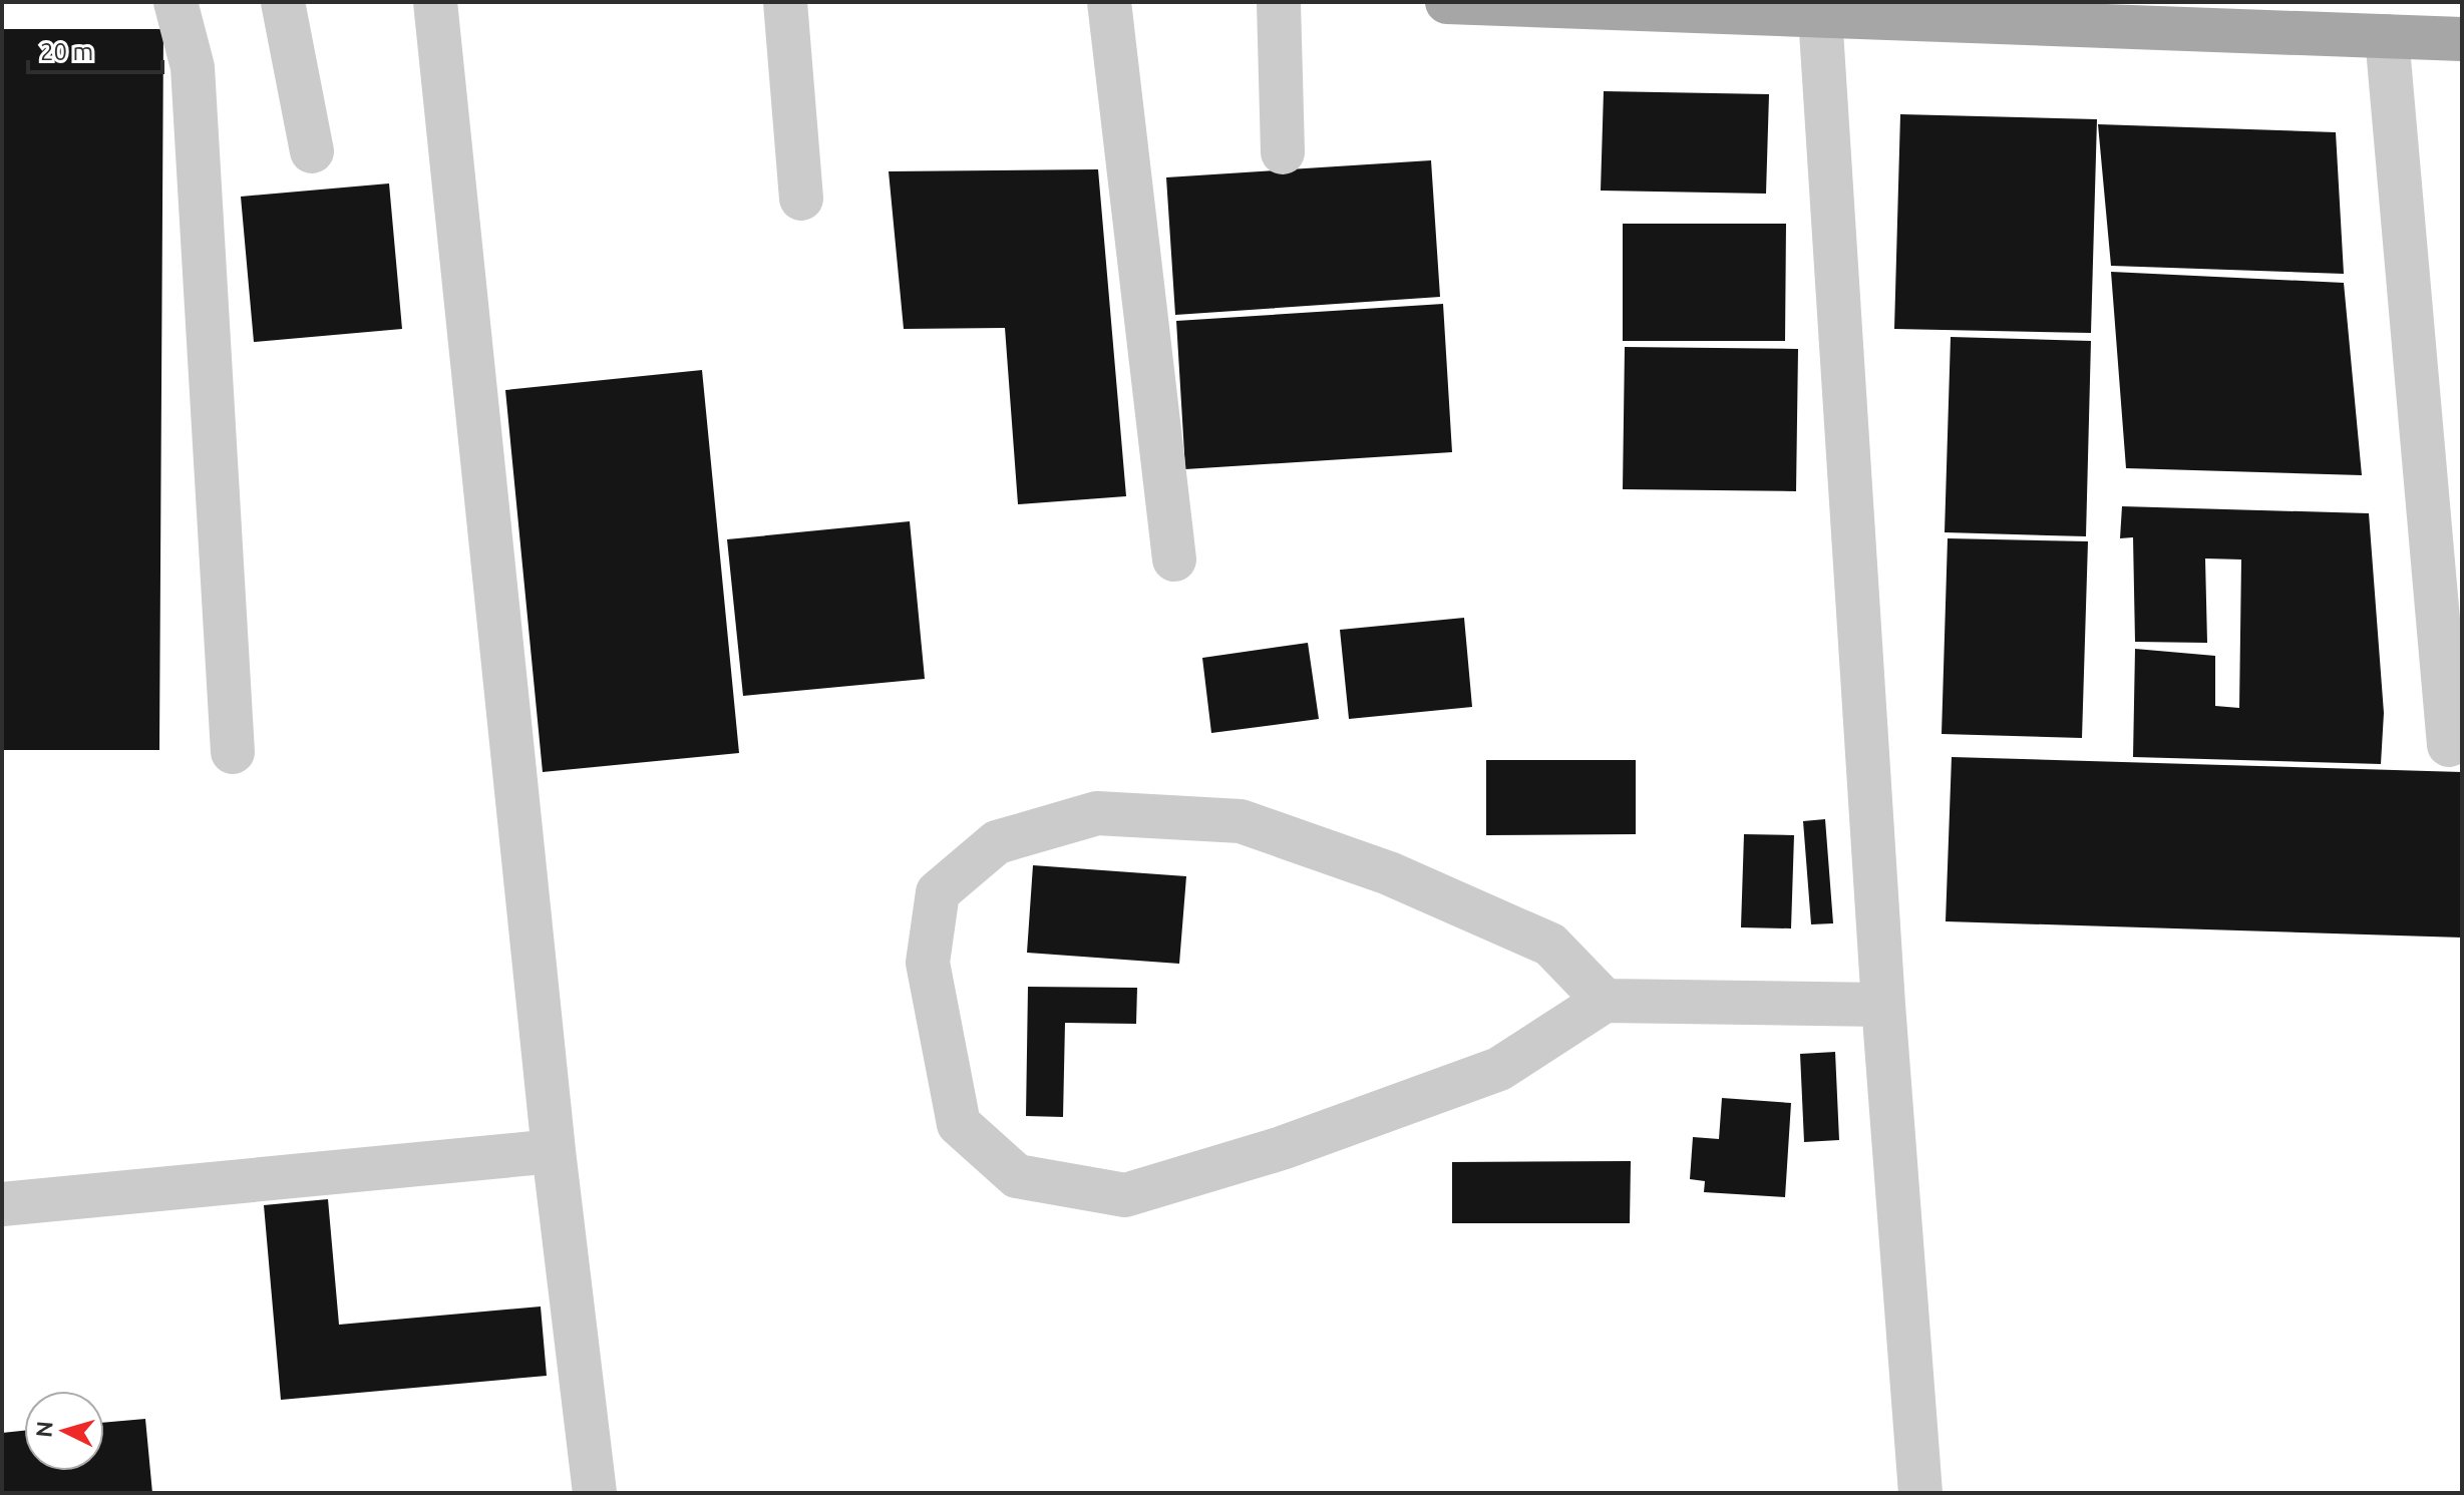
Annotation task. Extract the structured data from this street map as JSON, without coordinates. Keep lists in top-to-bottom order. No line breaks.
{"scale_bar":"20 m","north":"left"}
